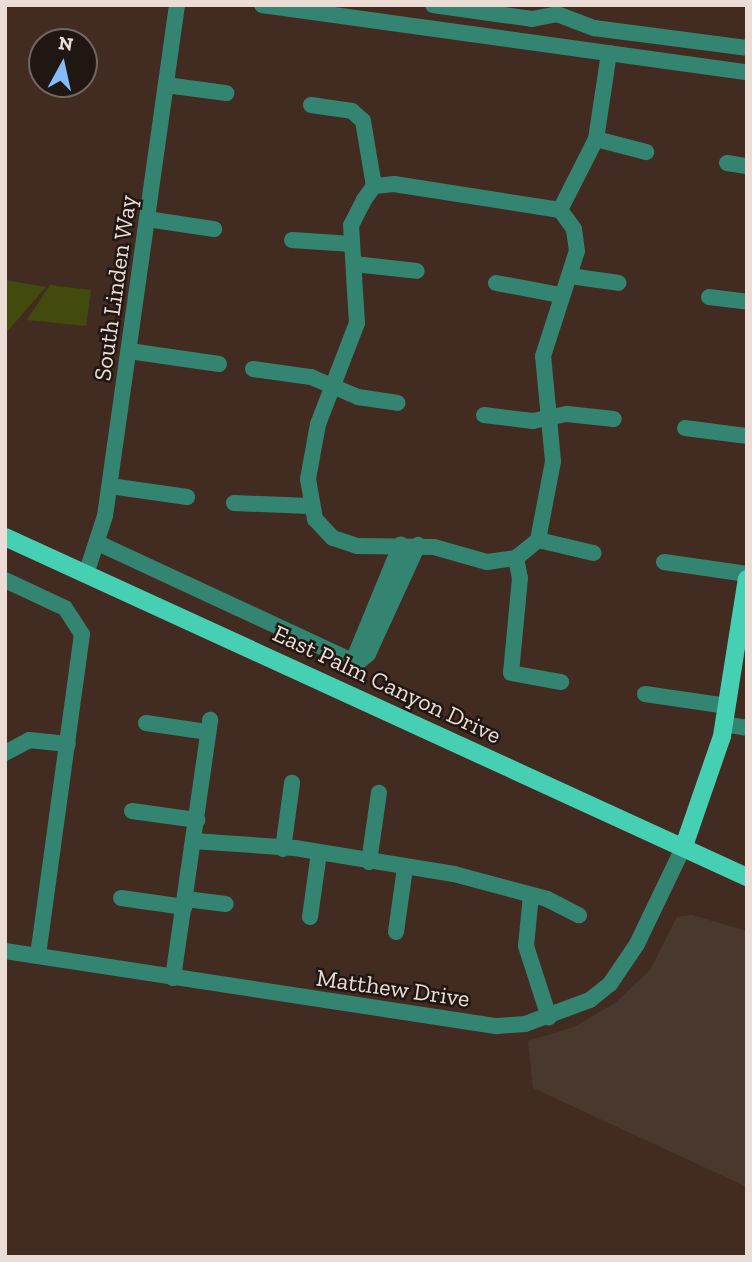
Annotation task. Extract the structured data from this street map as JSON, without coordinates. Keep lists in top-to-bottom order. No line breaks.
{"streets":{"main road":["East Palm Canyon Drive"],"street":["South Linden Way","Matthew Drive"]},"crossings":[["South Linden Way","East Palm Canyon Drive"],["East Palm Canyon Drive","Matthew Drive"]],"north":"top"}
